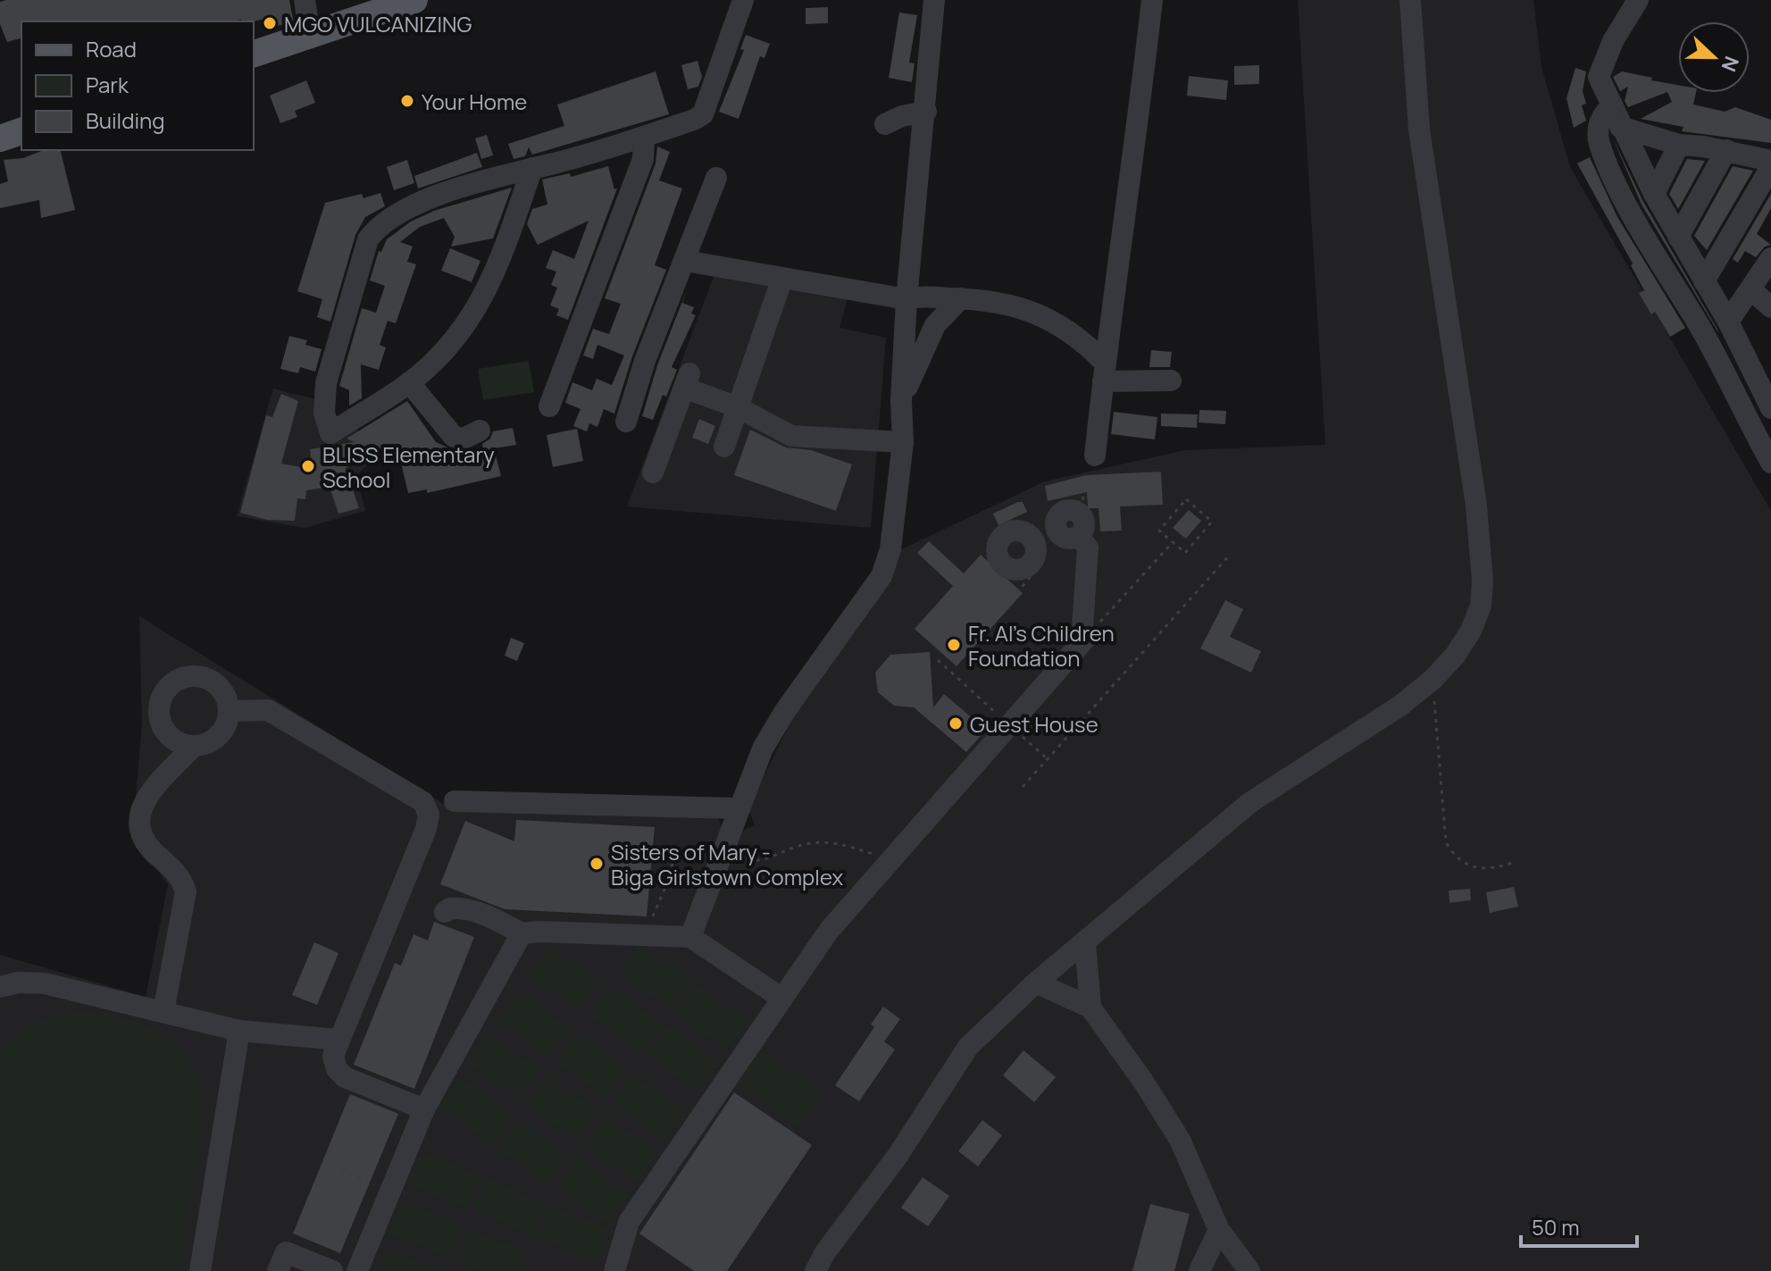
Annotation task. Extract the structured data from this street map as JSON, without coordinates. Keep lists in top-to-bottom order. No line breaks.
{"places":["MGO VULCANIZING","Your Home","BLISS Elementary School","Fr. Al's Children Foundation","Guest House","Sisters of Mary - Biga Girlstown Complex"],"legend":["Road","Park","Building"],"scale_bar":"50 m","north":"right"}
